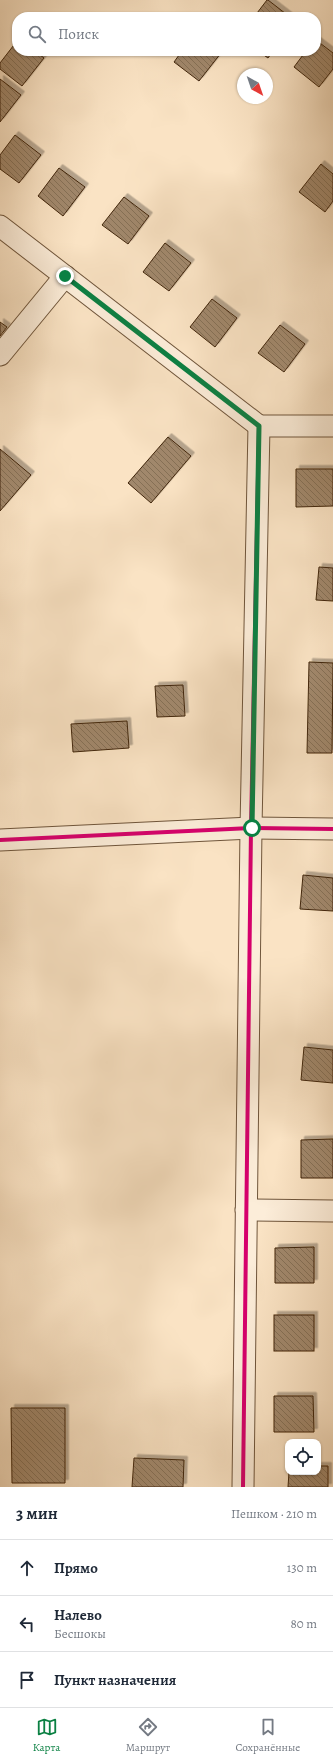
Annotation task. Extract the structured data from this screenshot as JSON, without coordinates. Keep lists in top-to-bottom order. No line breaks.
{"north":"bottom right","page":{"search":"Поиск","heading":["3 мин","Пешком · 210 m"],"list":[["Прямо","130 m"],["Налево","Бесшокы","80 m"],"Пункт назначения"],"nav":["Карта","Маршрут","Сохранённые"]}}
